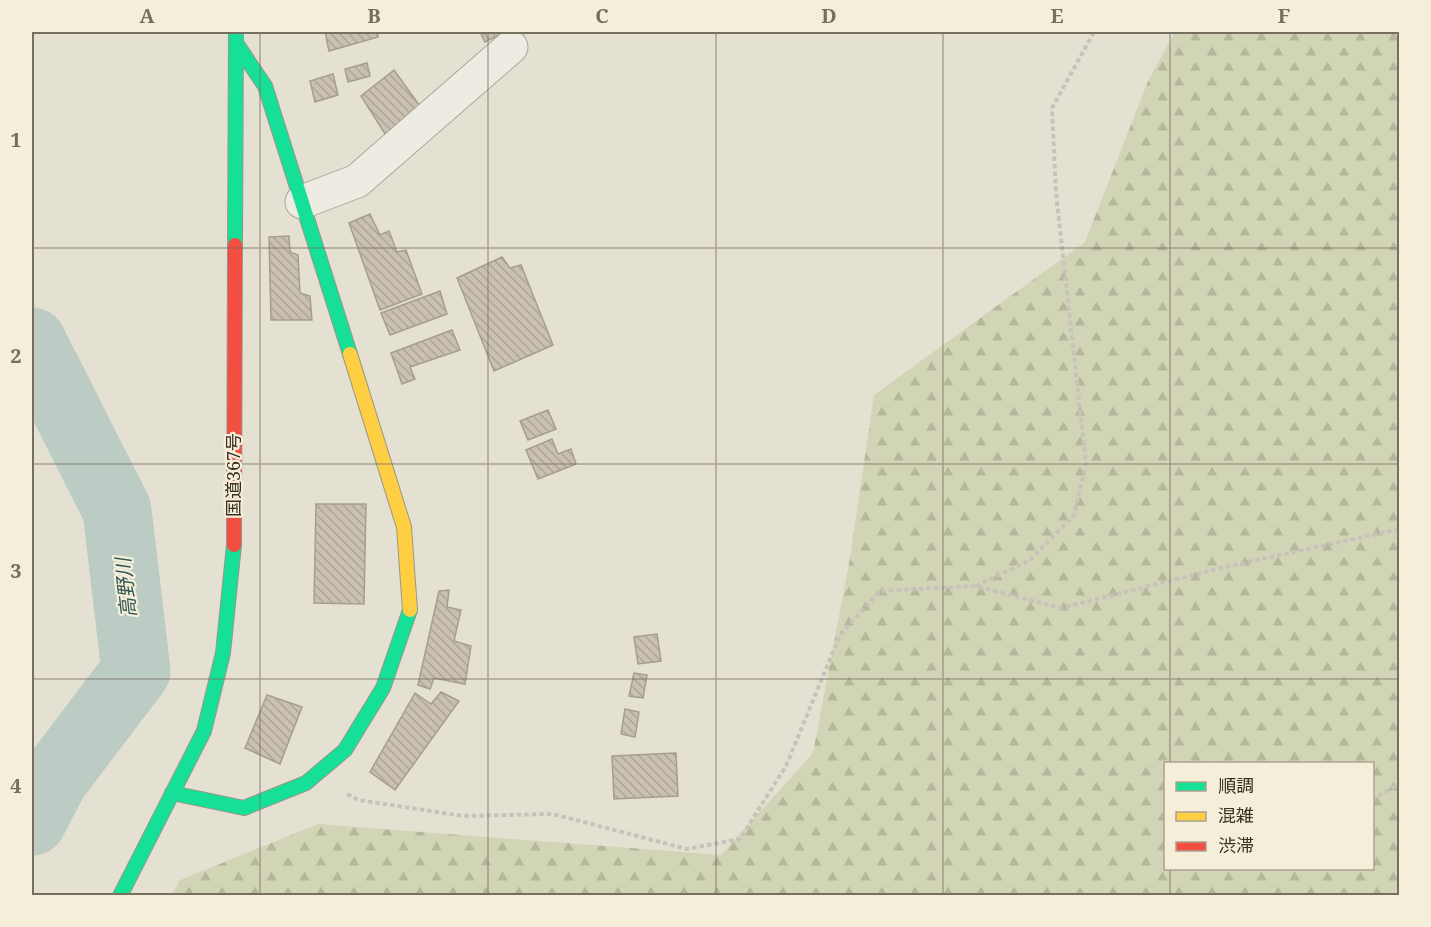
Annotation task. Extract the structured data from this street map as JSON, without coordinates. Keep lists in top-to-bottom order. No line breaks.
{"streets":{"main road":["国道367号"]},"water":["高野川"],"legend":["順調","混雑","渋滞"],"grid":{"columns":["A","B","C","D","E","F"],"rows":["1","2","3","4"]}}
